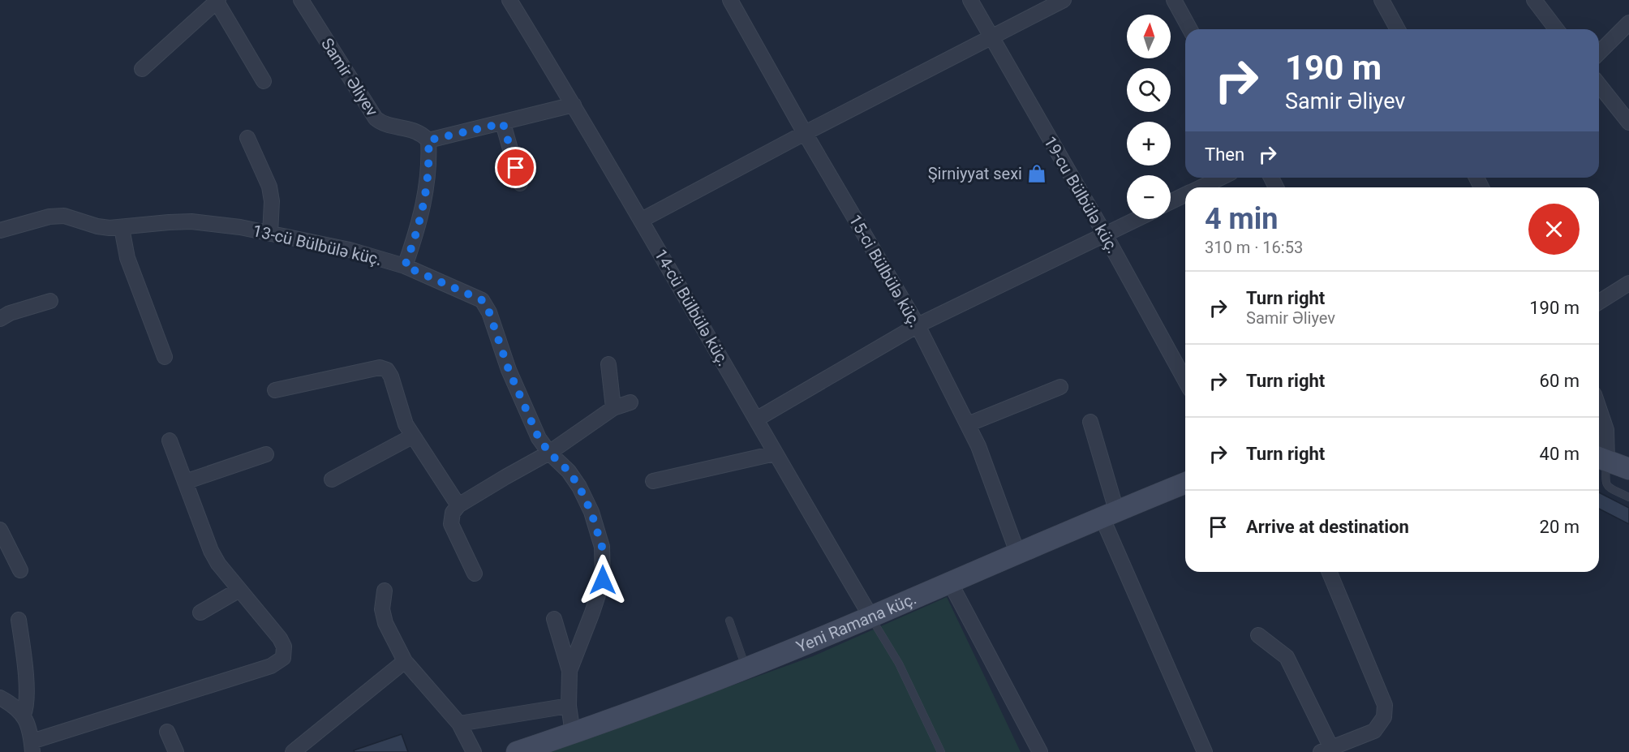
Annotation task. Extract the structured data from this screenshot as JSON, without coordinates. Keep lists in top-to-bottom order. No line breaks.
{"streets":{"street":["Samir Əliyev","19-cu Bülbülə küç.","13-cü Bülbülə küç.","15-ci Bülbülə küç.","14-cü Bülbülə küç.","Yeni Ramana küç."]},"crossings":[["13-cü Bülbülə küç.","Yeni Ramana küç."],["15-ci Bülbülə küç.","Yeni Ramana küç."],["14-cü Bülbülə küç.","Yeni Ramana küç."]],"places":{"shop":["Şirniyyat sexi"]},"north":"top","page":{"map_buttons":["+","−"],"turn":["190 m","Samir Əliyev"],"then":"Then","heading":["4 min","310 m · 16:53"],"list":[{"name":"Turn right","note":"Samir Əliyev","value":"190 m"},{"name":"Turn right","value":"60 m"},{"name":"Turn right","value":"40 m"},{"name":"Arrive at destination","value":"20 m"}]}}
